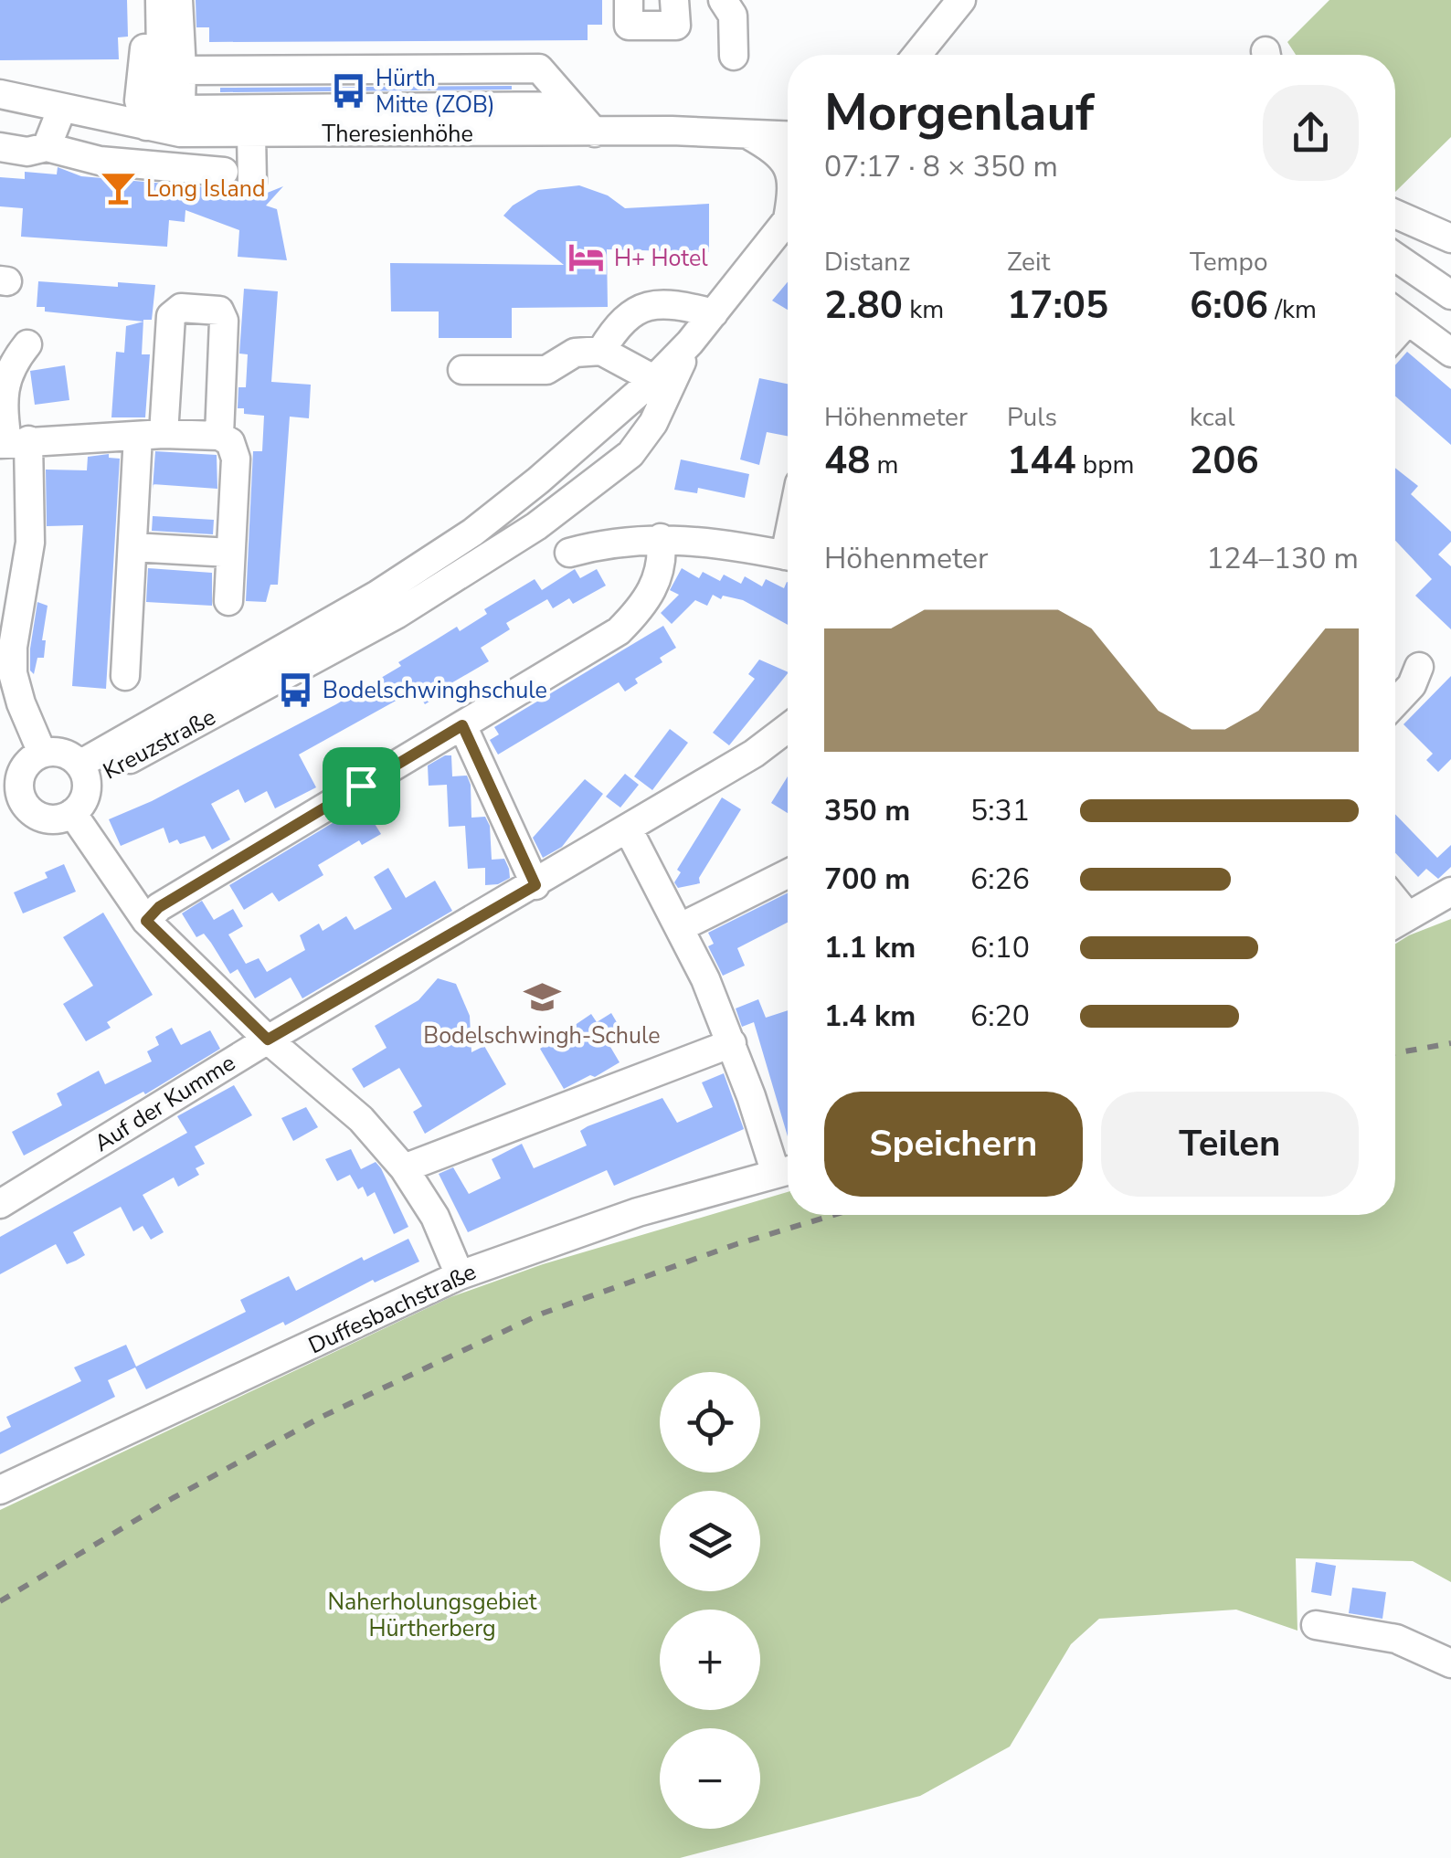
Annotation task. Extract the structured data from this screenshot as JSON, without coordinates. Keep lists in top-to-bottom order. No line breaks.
{"streets":{"street":["Theresienhöhe","Kreuzstraße","Auf der Kumme","Duffesbachstraße"]},"crossings":[["Theresienhöhe","Kreuzstraße"]],"parks":["Naherholungsgebiet Hürtherberg"],"places":{"bus stop":["Hürth Mitte (ZOB)","Bodelschwinghschule"],"bar":["Long Island"],"hotel":["H+ Hotel"],"school or university":["Bodelschwingh-Schule"]},"page":{"heading":["Morgenlauf","07:17 · 8 × 350 m"],"stats":[["Distanz","2.80 km"],["Zeit","17:05"],["Tempo","6:06 /km"],["Höhenmeter","48 m"],["Puls","144 bpm"],["kcal","206"]],"chart":["Höhenmeter","124–130 m"],"list":[{"name":"350 m","note":"5:31"},{"name":"700 m","note":"6:26"},{"name":"1.1 km","note":"6:10"},{"name":"1.4 km","note":"6:20"}],"buttons":["Speichern","Teilen"],"map_buttons":["+","−"]}}
